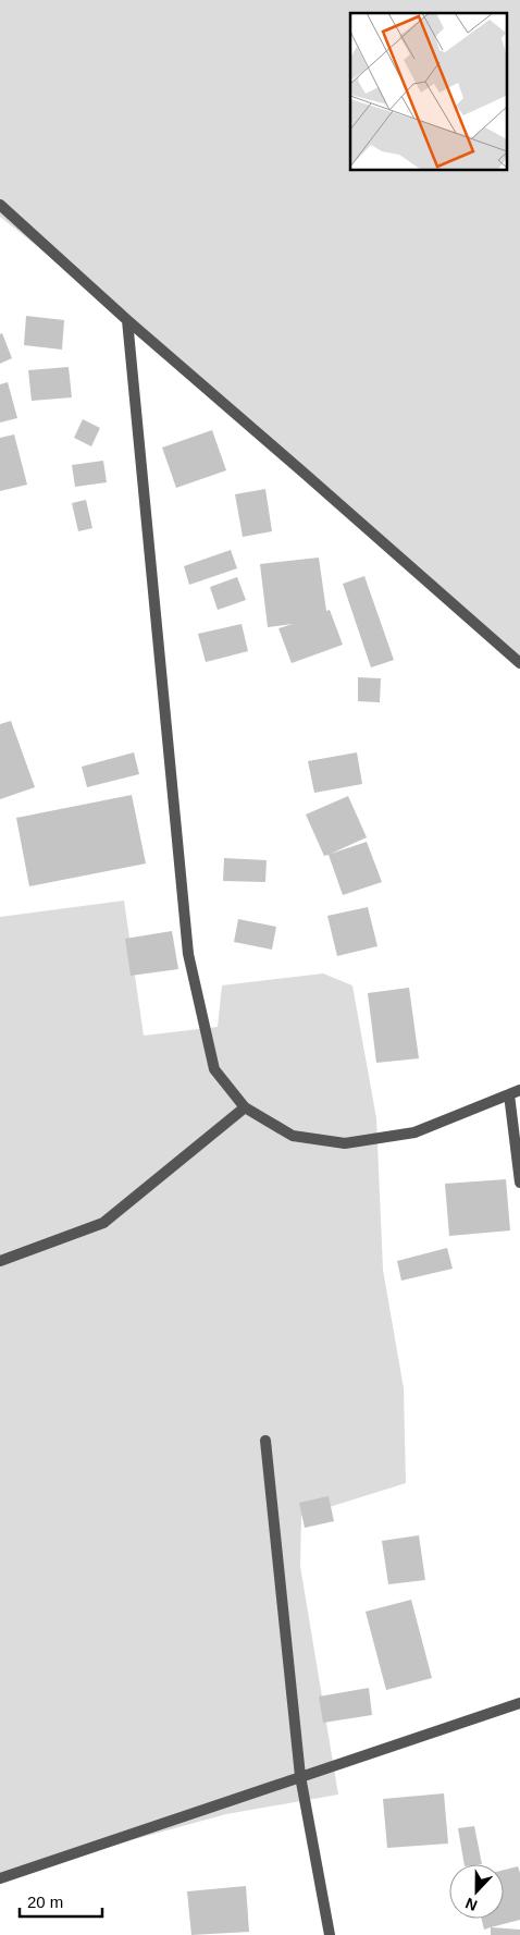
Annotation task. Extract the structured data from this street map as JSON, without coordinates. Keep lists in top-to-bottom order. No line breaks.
{"scale_bar":"20 m","north":"bottom"}
